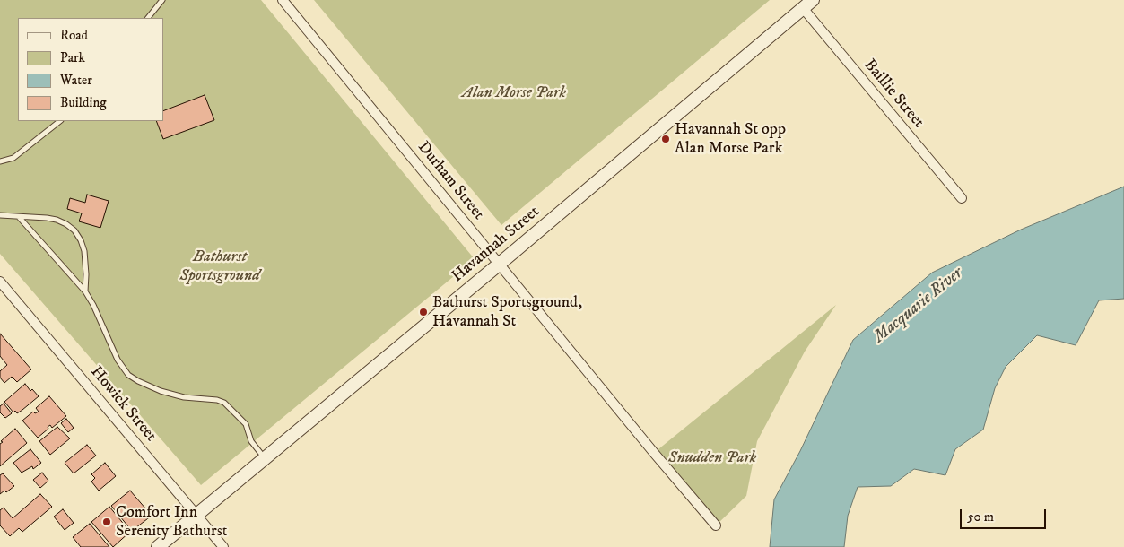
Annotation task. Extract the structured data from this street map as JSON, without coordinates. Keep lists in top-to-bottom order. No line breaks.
{"streets":{"street":["Baillie Street","Durham Street","Havannah Street","Howick Street"]},"crossings":[["Baillie Street","Havannah Street"],["Durham Street","Havannah Street"],["Havannah Street","Howick Street"]],"water":["Macquarie River"],"parks":["Alan Morse Park","Bathurst Sportsground","Snudden Park"],"places":["Havannah St opp Alan Morse Park","Bathurst Sportsground, Havannah St","Comfort Inn Serenity Bathurst"],"legend":["Road","Park","Water","Building"],"scale_bar":"50 m"}
